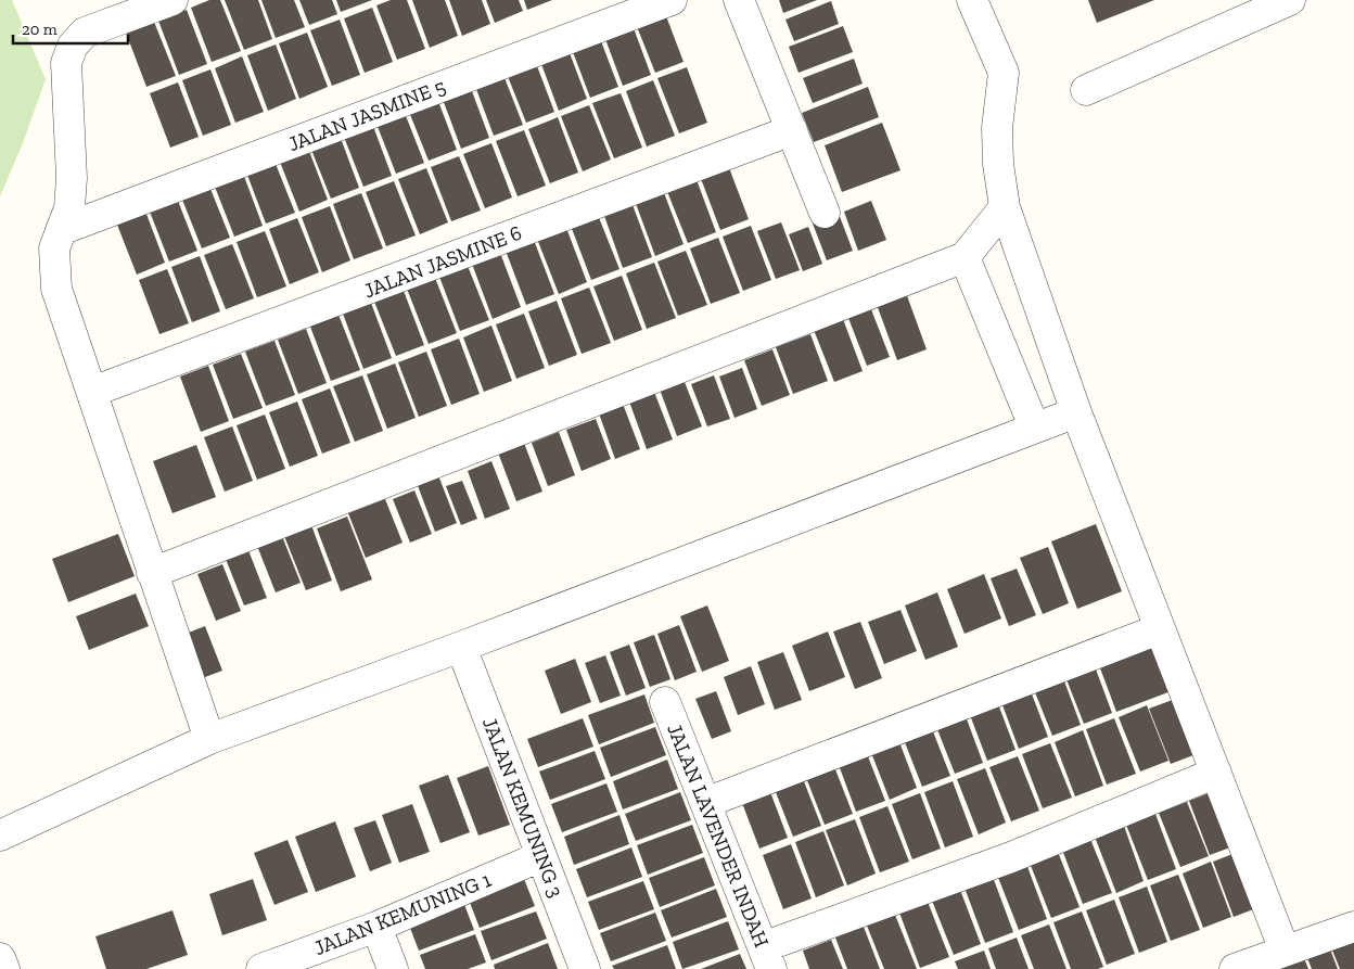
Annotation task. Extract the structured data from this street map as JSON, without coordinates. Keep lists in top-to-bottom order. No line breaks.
{"streets":{"street":["JALAN JASMINE 5","JALAN JASMINE 6","JALAN KEMUNING 3","JALAN LAVENDER INDAH","JALAN KEMUNING 1"]},"crossings":[["JALAN KEMUNING 3","JALAN KEMUNING 1"]],"scale_bar":"20 m"}
